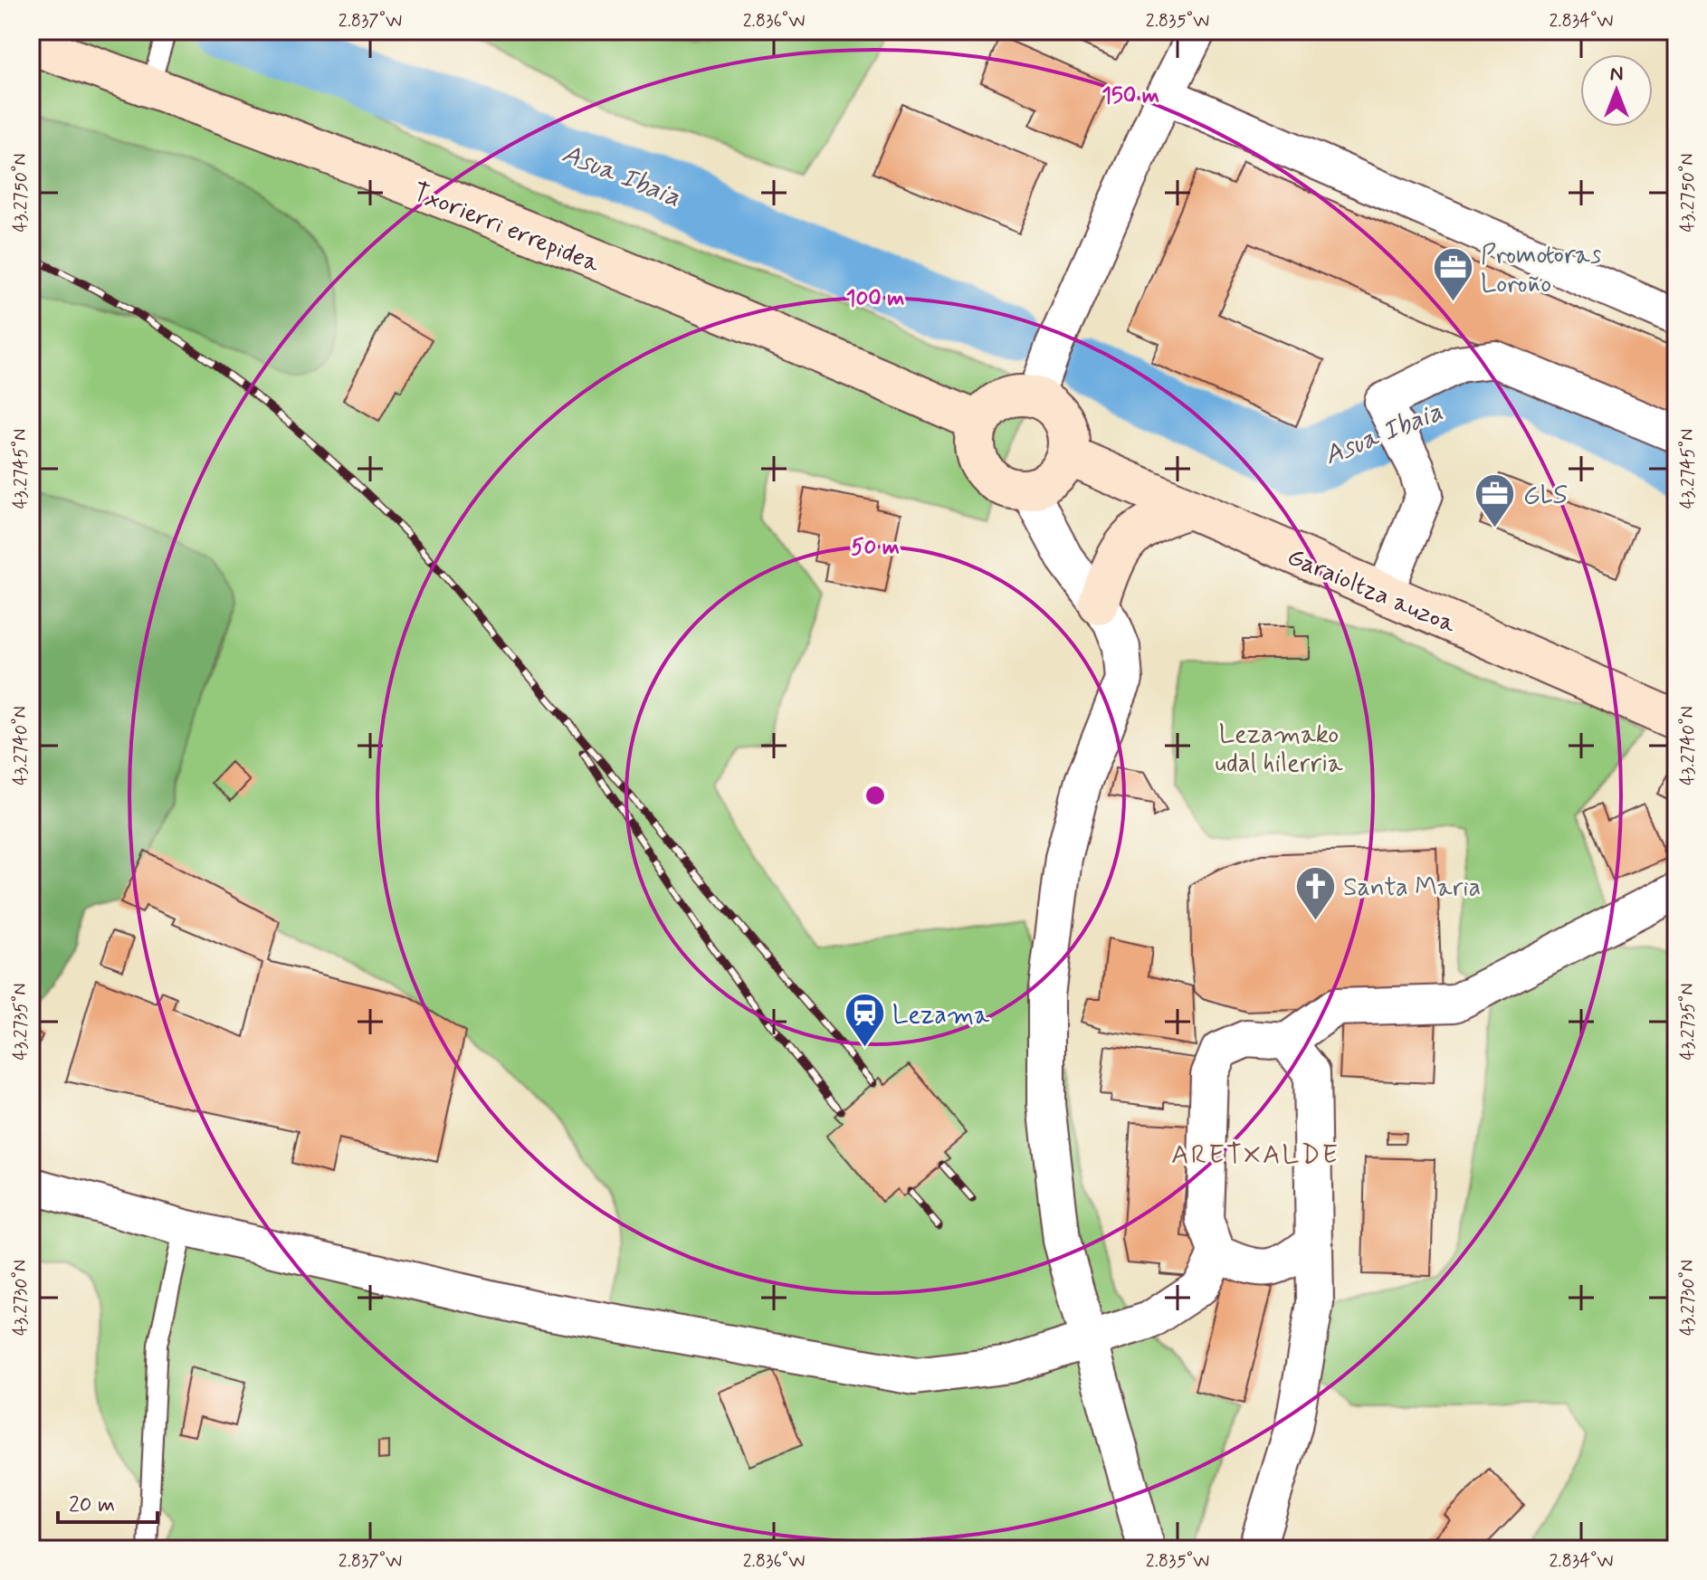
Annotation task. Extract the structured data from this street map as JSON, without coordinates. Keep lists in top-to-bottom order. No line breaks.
{"streets":{"street":["Txorierri errepidea","Garaioltza auzoa"]},"crossings":[["Txorierri errepidea","Garaioltza auzoa"]],"districts":["ARETXALDE"],"water":["Asua Ibaia"],"parks":["Lezamako udal hilerria"],"places":{"office":["Promotoras Loroño","GLS"],"church":["Santa Maria"],"station":["Lezama"]},"scale_bar":"20 m","north":"top","coordinates":["2.837°W","2.836°W","2.835°W","2.834°W","43.2750°N","43.2745°N","43.2740°N","43.2735°N","43.2730°N"],"rings":["150 m","100 m","50 m"]}
